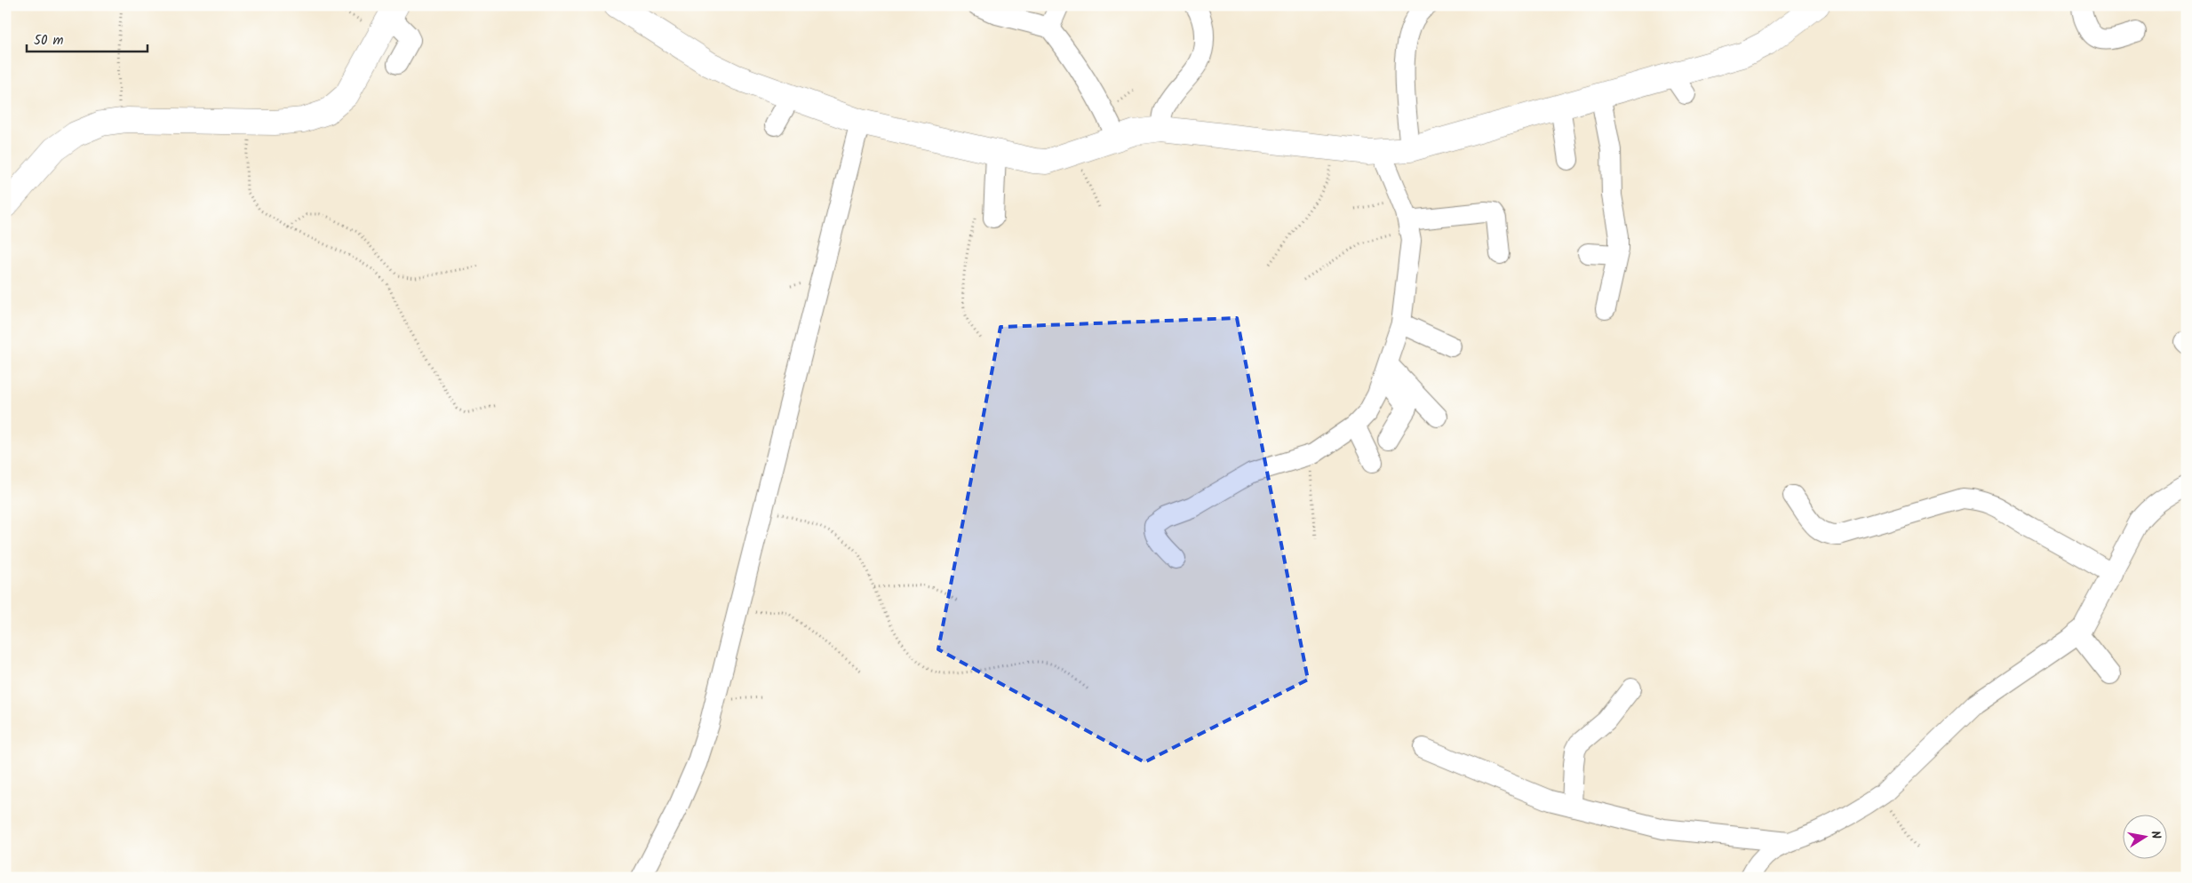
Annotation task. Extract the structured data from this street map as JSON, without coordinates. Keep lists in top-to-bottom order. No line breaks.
{"scale_bar":"50 m","north":"right"}
